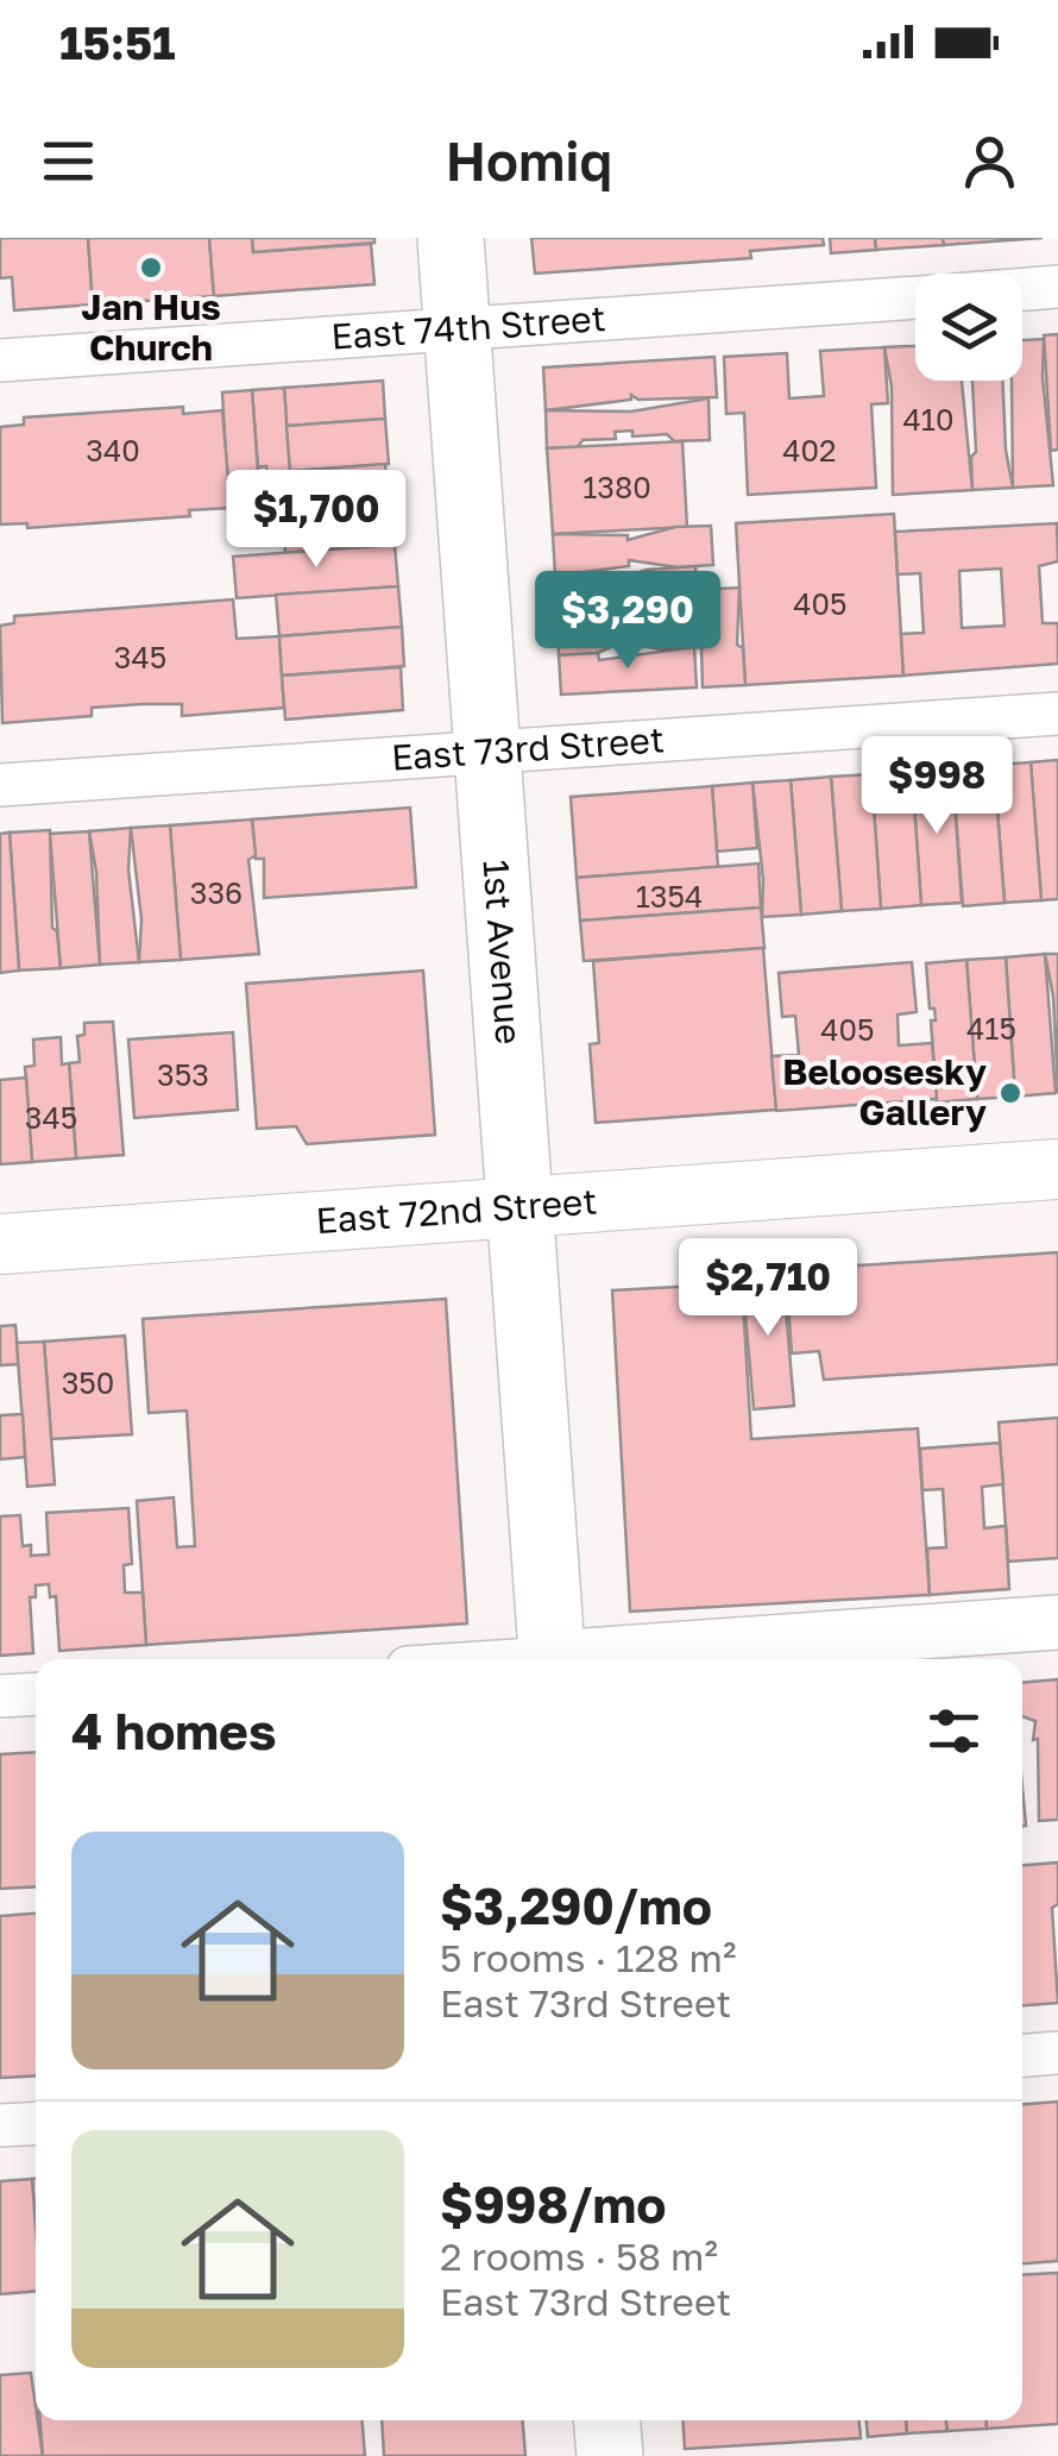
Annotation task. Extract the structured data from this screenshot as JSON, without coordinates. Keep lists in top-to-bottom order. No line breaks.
{"streets":{"main road":["1st Avenue","East 72nd Street"],"street":["East 74th Street","East 73rd Street"]},"crossings":[["East 74th Street","1st Avenue"],["East 73rd Street","1st Avenue"],["1st Avenue","East 72nd Street"]],"places":["Jan Hus Church","Beloosesky Gallery"],"house_numbers":["410","340","402","1380","405","345","336","1354","415","405","353","345","350"],"page":{"status":"15:51","header":"Homiq","price":["$1,700","$3,290","$998","$2,710"],"heading":"4 homes","list":[{"name":"$3,290/mo","note":"5 rooms · 128 m² · East 73rd Street"},{"name":"$998/mo","note":"2 rooms · 58 m² · East 73rd Street"}]}}
